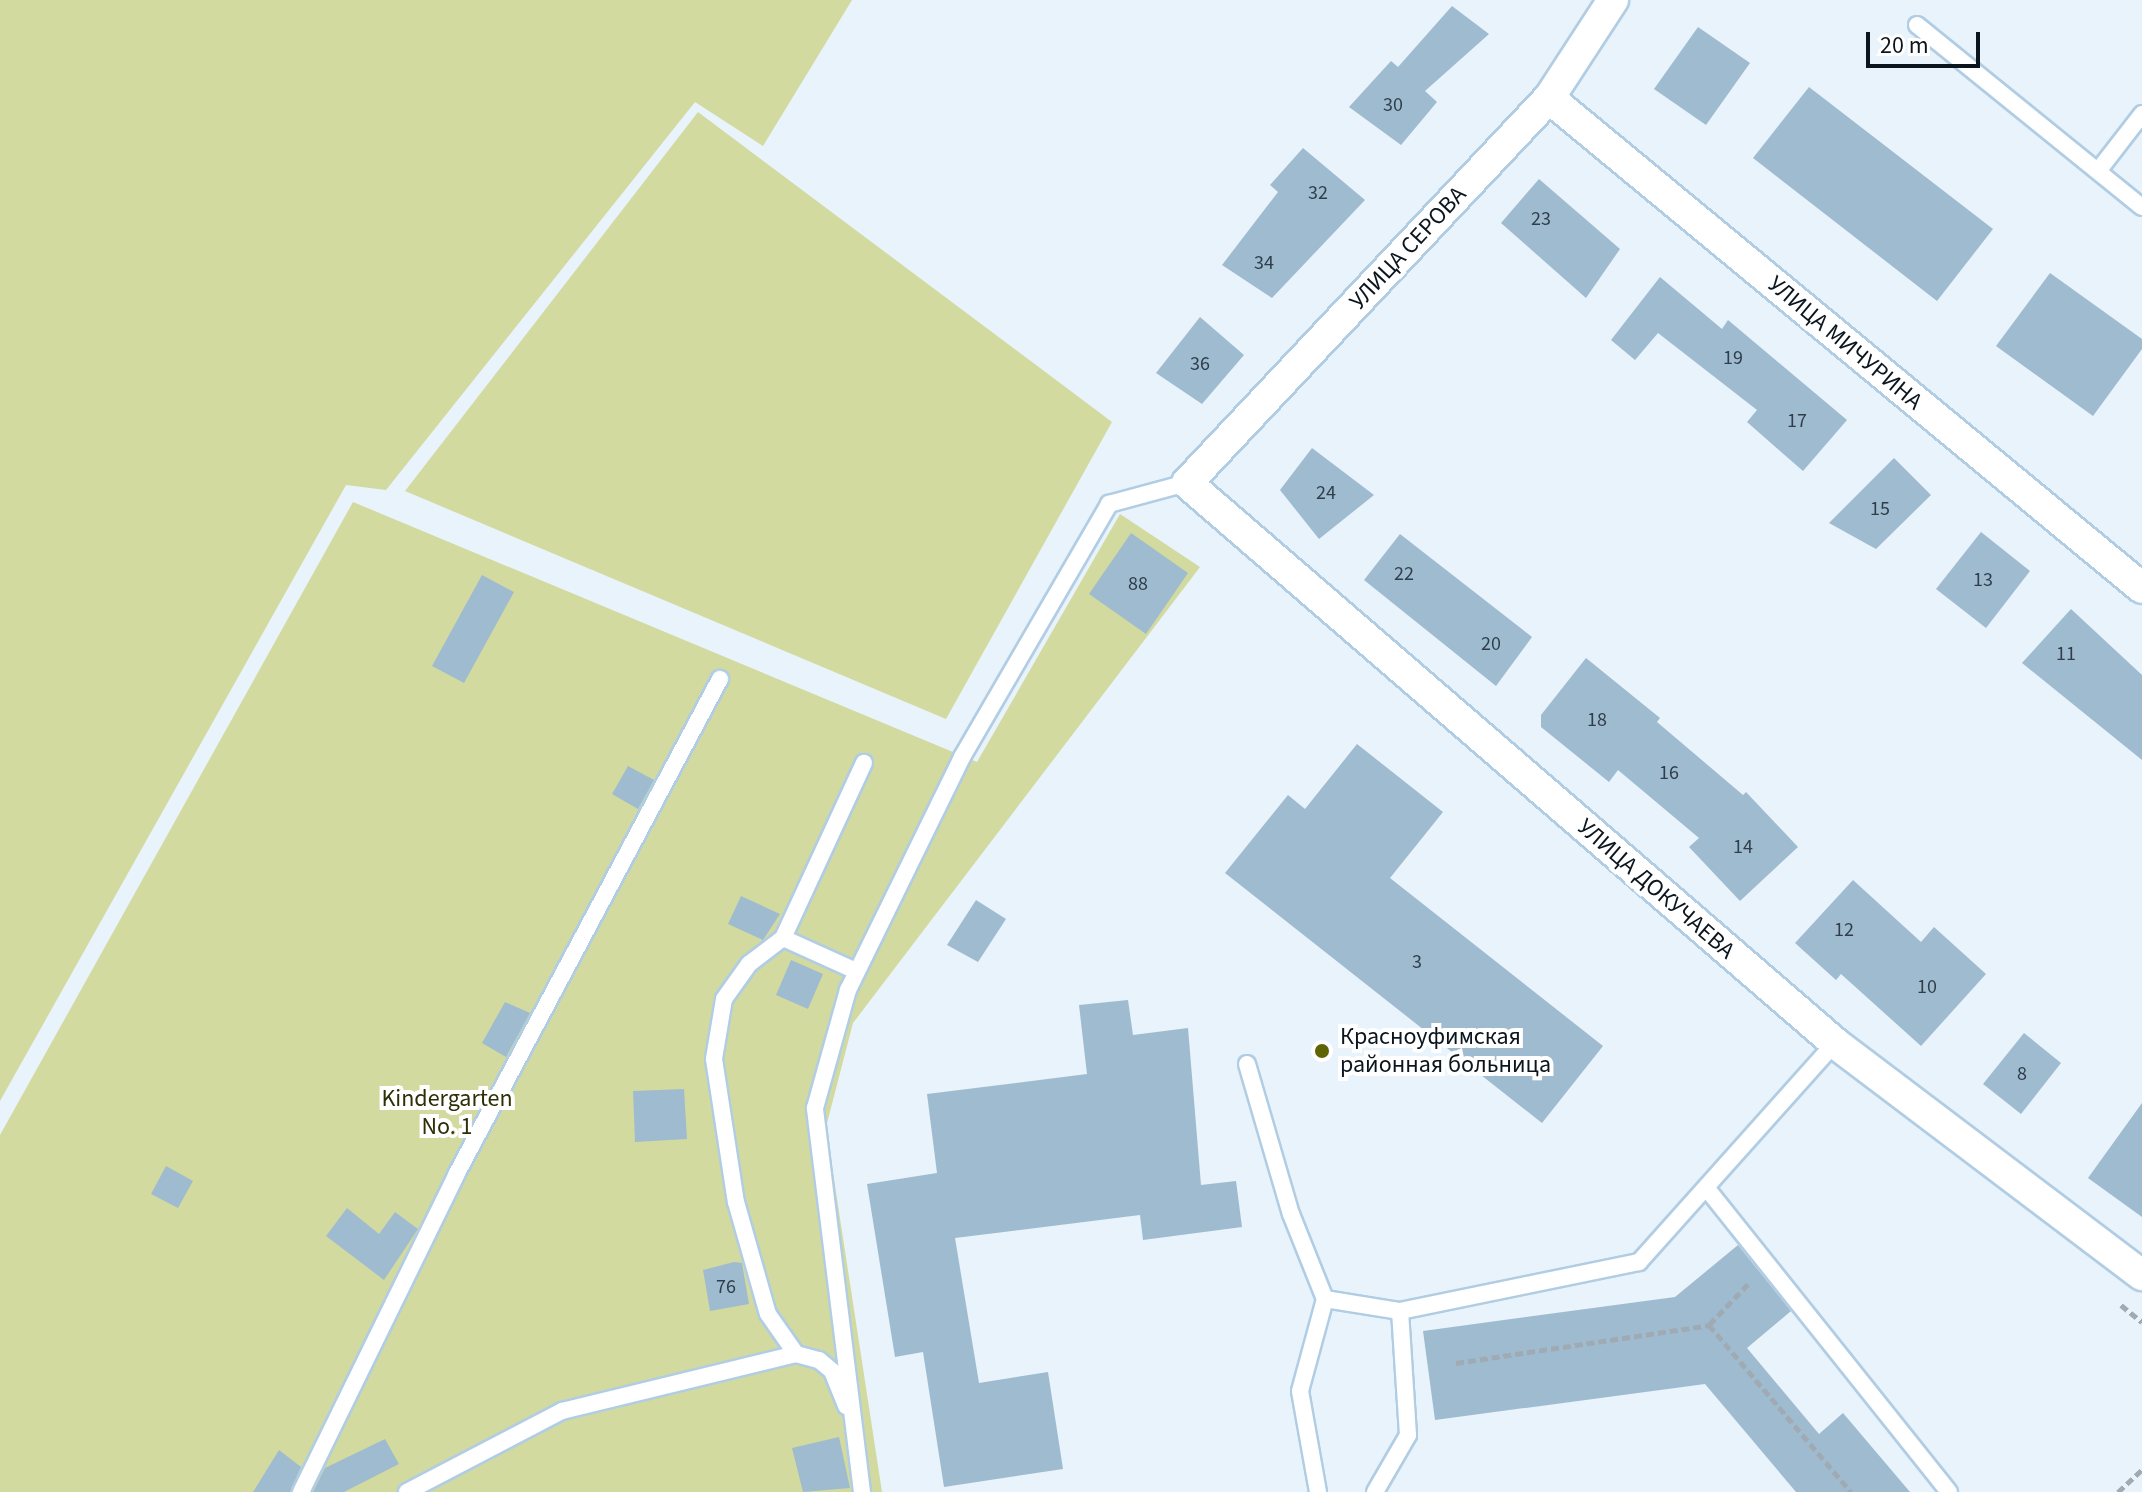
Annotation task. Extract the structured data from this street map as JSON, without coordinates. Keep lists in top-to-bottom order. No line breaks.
{"streets":{"street":["УЛИЦА СЕРОВА","УЛИЦА МИЧУРИНА","УЛИЦА ДОКУЧАЕВА"]},"crossings":[["УЛИЦА СЕРОВА","УЛИЦА МИЧУРИНА"],["УЛИЦА СЕРОВА","УЛИЦА ДОКУЧАЕВА"]],"parks":["Kindergarten No. 1"],"places":["Красноуфимская районная больница"],"house_numbers":["30","32","23","34","19","36","17","24","15","22","13","88","20","11","18","16","14","12","3","10","8","76"],"scale_bar":"20 m"}
